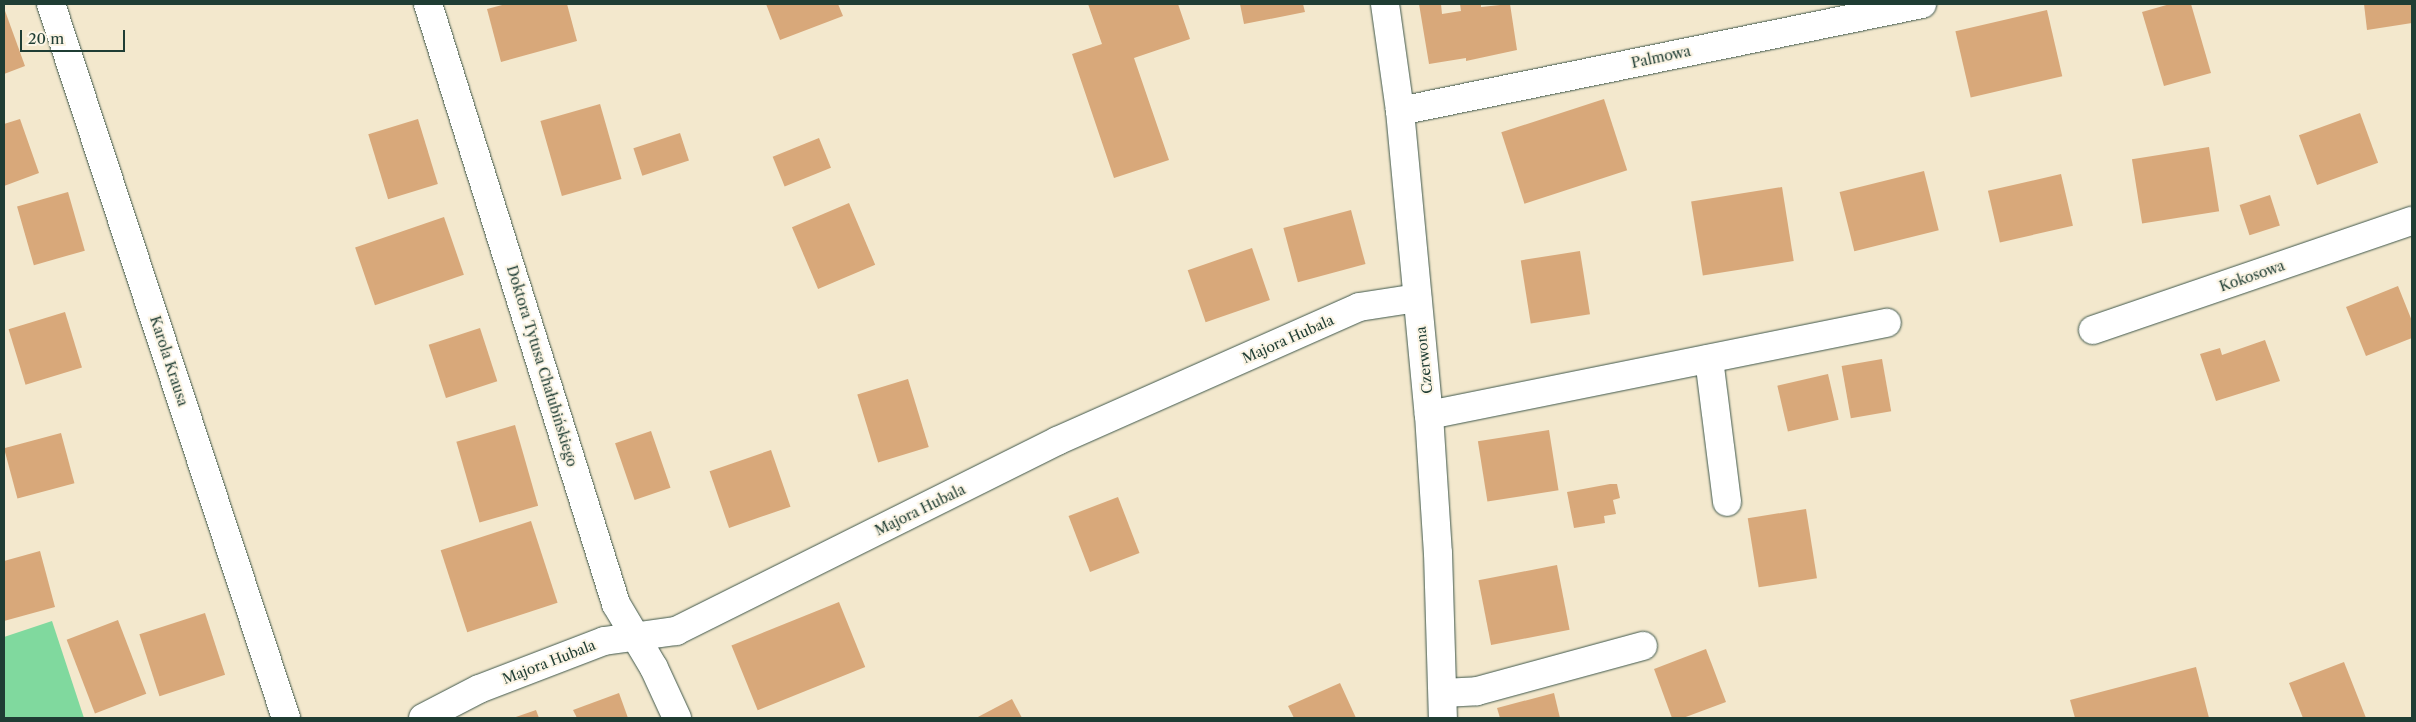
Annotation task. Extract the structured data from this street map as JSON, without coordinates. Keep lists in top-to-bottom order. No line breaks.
{"streets":{"street":["Palmowa","Kokosowa","Majora Hubala","Czerwona","Karola Krausa","Doktora Tytusa Chałubińskiego"]},"crossings":[["Palmowa","Czerwona"],["Majora Hubala","Czerwona"],["Majora Hubala","Doktora Tytusa Chałubińskiego"]],"scale_bar":"20 m"}
